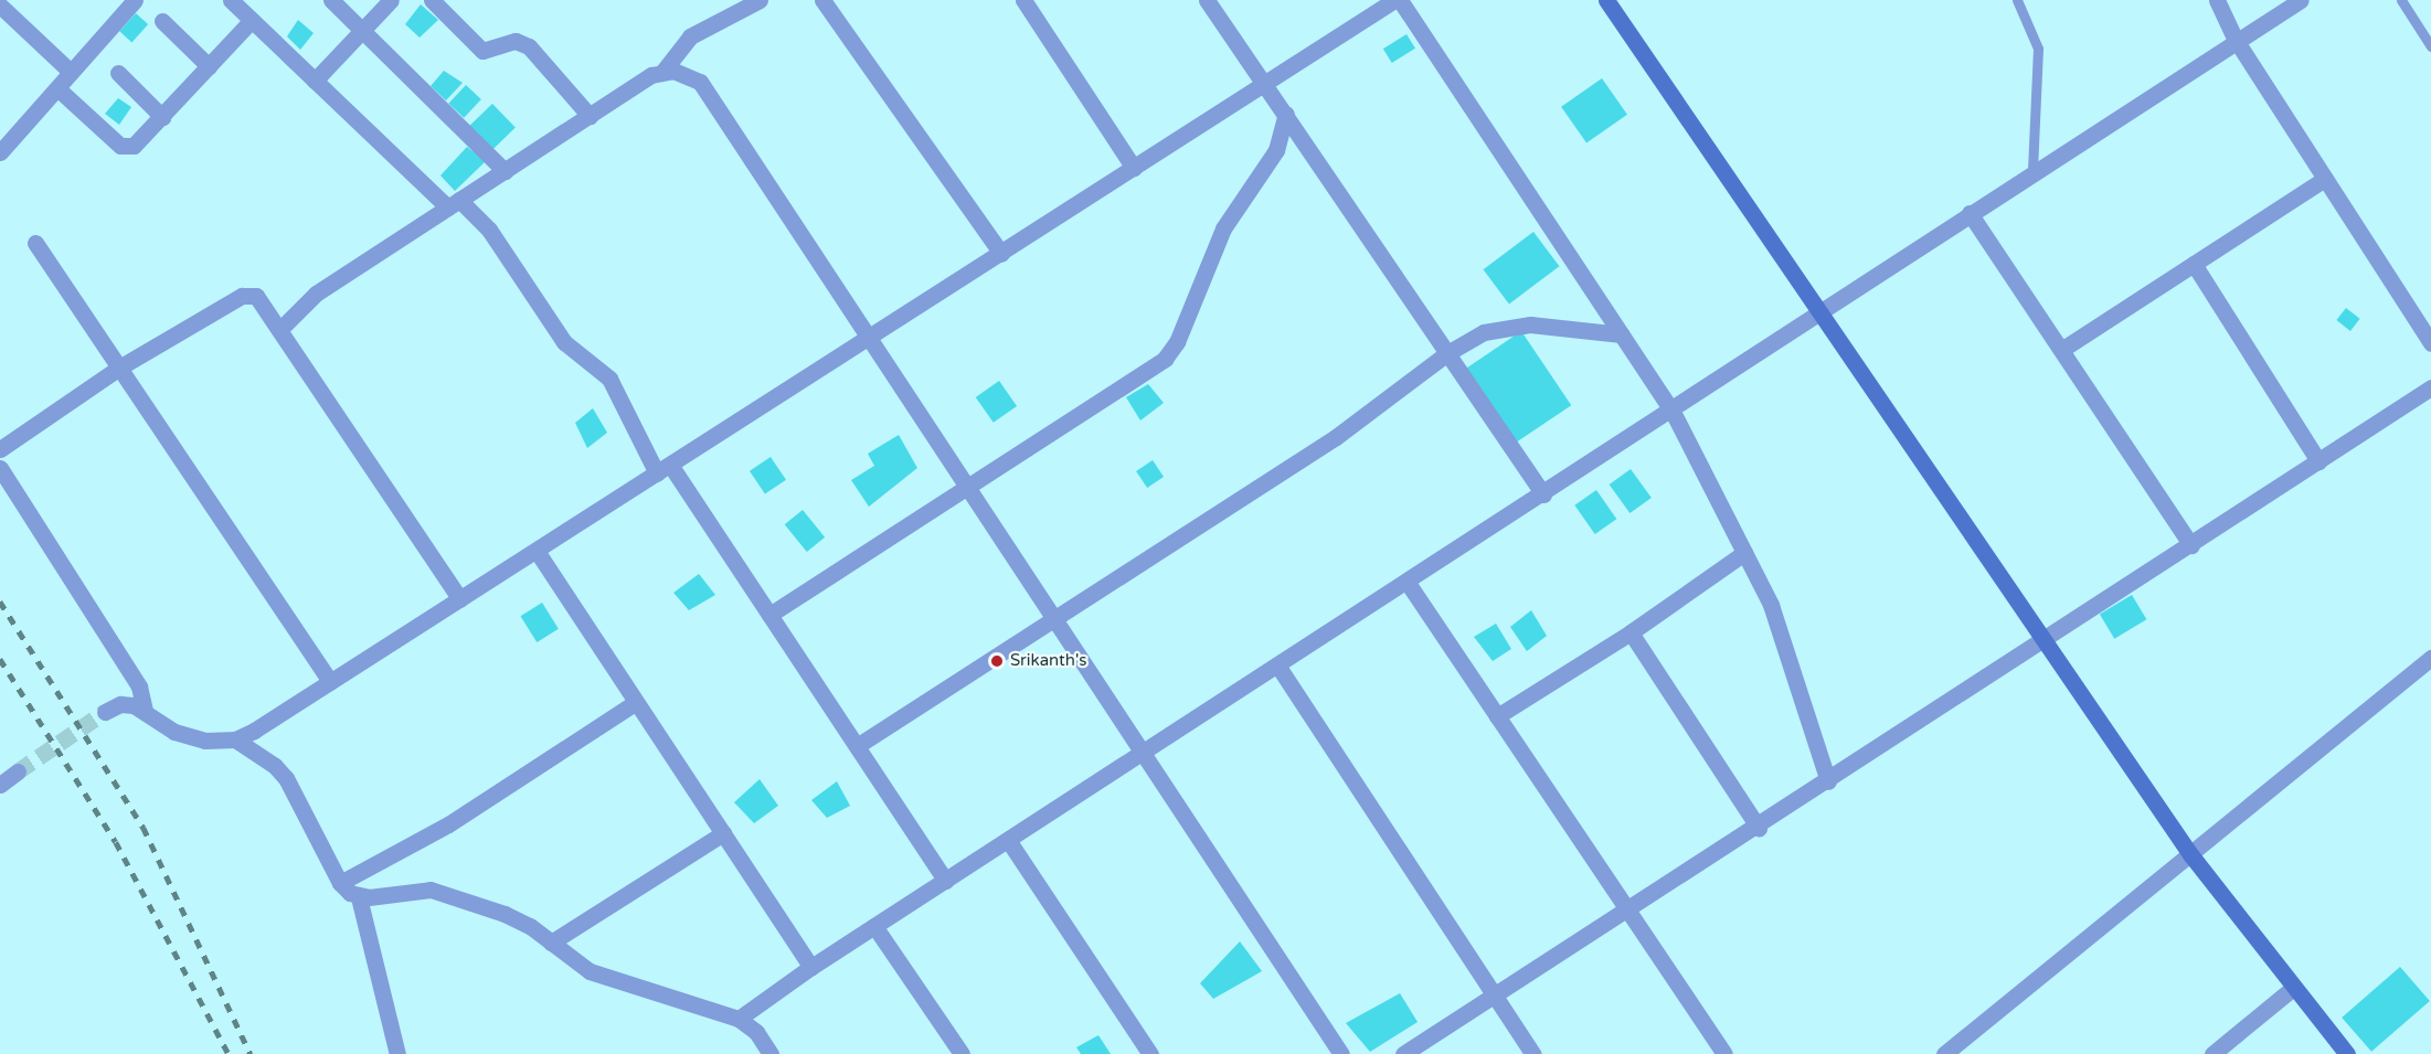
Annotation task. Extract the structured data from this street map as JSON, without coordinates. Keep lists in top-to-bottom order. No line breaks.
{"places":["Srikanth's"]}
